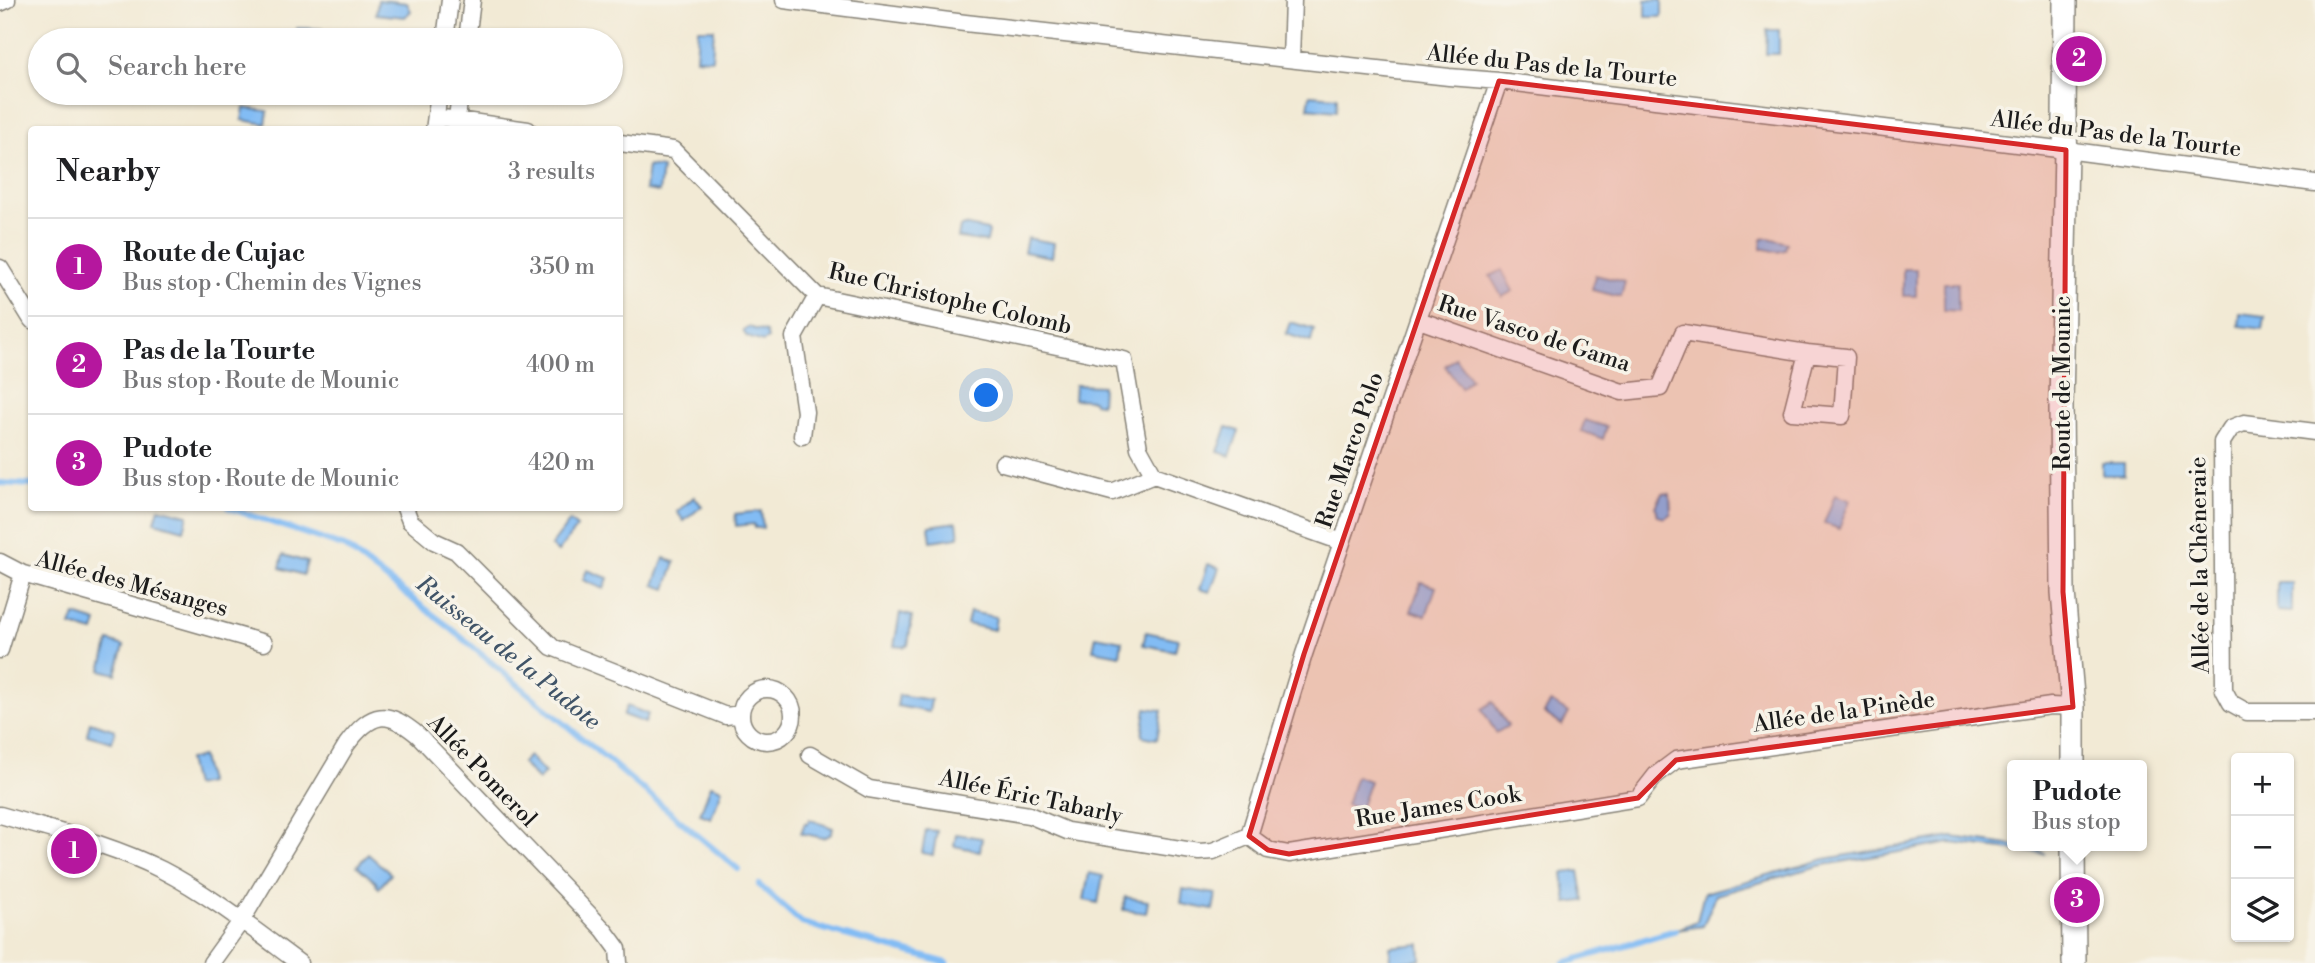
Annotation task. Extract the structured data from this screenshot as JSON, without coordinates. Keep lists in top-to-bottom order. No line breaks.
{"streets":{"main road":["Route de Mounic"],"street":["Allée du Pas de la Tourte","Rue Christophe Colomb","Rue Vasco de Gama","Rue Marco Polo","Allée de la Chêneraie","Allée des Mésanges","Allée de la Pinède","Allée Pomerol","Allée Éric Tabarly","Rue James Cook"]},"crossings":[["Allée du Pas de la Tourte","Route de Mounic"],["Allée du Pas de la Tourte","Rue Marco Polo"],["Rue Vasco de Gama","Rue Marco Polo"],["Route de Mounic","Allée de la Pinède"],["Rue Marco Polo","Allée Éric Tabarly"],["Rue Marco Polo","Rue James Cook"],["Allée de la Pinède","Rue James Cook"],["Allée Éric Tabarly","Rue James Cook"]],"water":["Ruisseau de la Pudote"],"page":{"search":"Search here","pins":["2","1","3"],"heading":["Nearby","3 results"],"list":[{"mark":"1","name":"Route de Cujac","note":"Bus stop · Chemin des Vignes","value":"350 m"},{"mark":"2","name":"Pas de la Tourte","note":"Bus stop · Route de Mounic","value":"400 m"},{"mark":"3","name":"Pudote","note":"Bus stop · Route de Mounic","value":"420 m"}],"map_buttons":["+","−"],"popup":["Pudote","Bus stop"]}}
